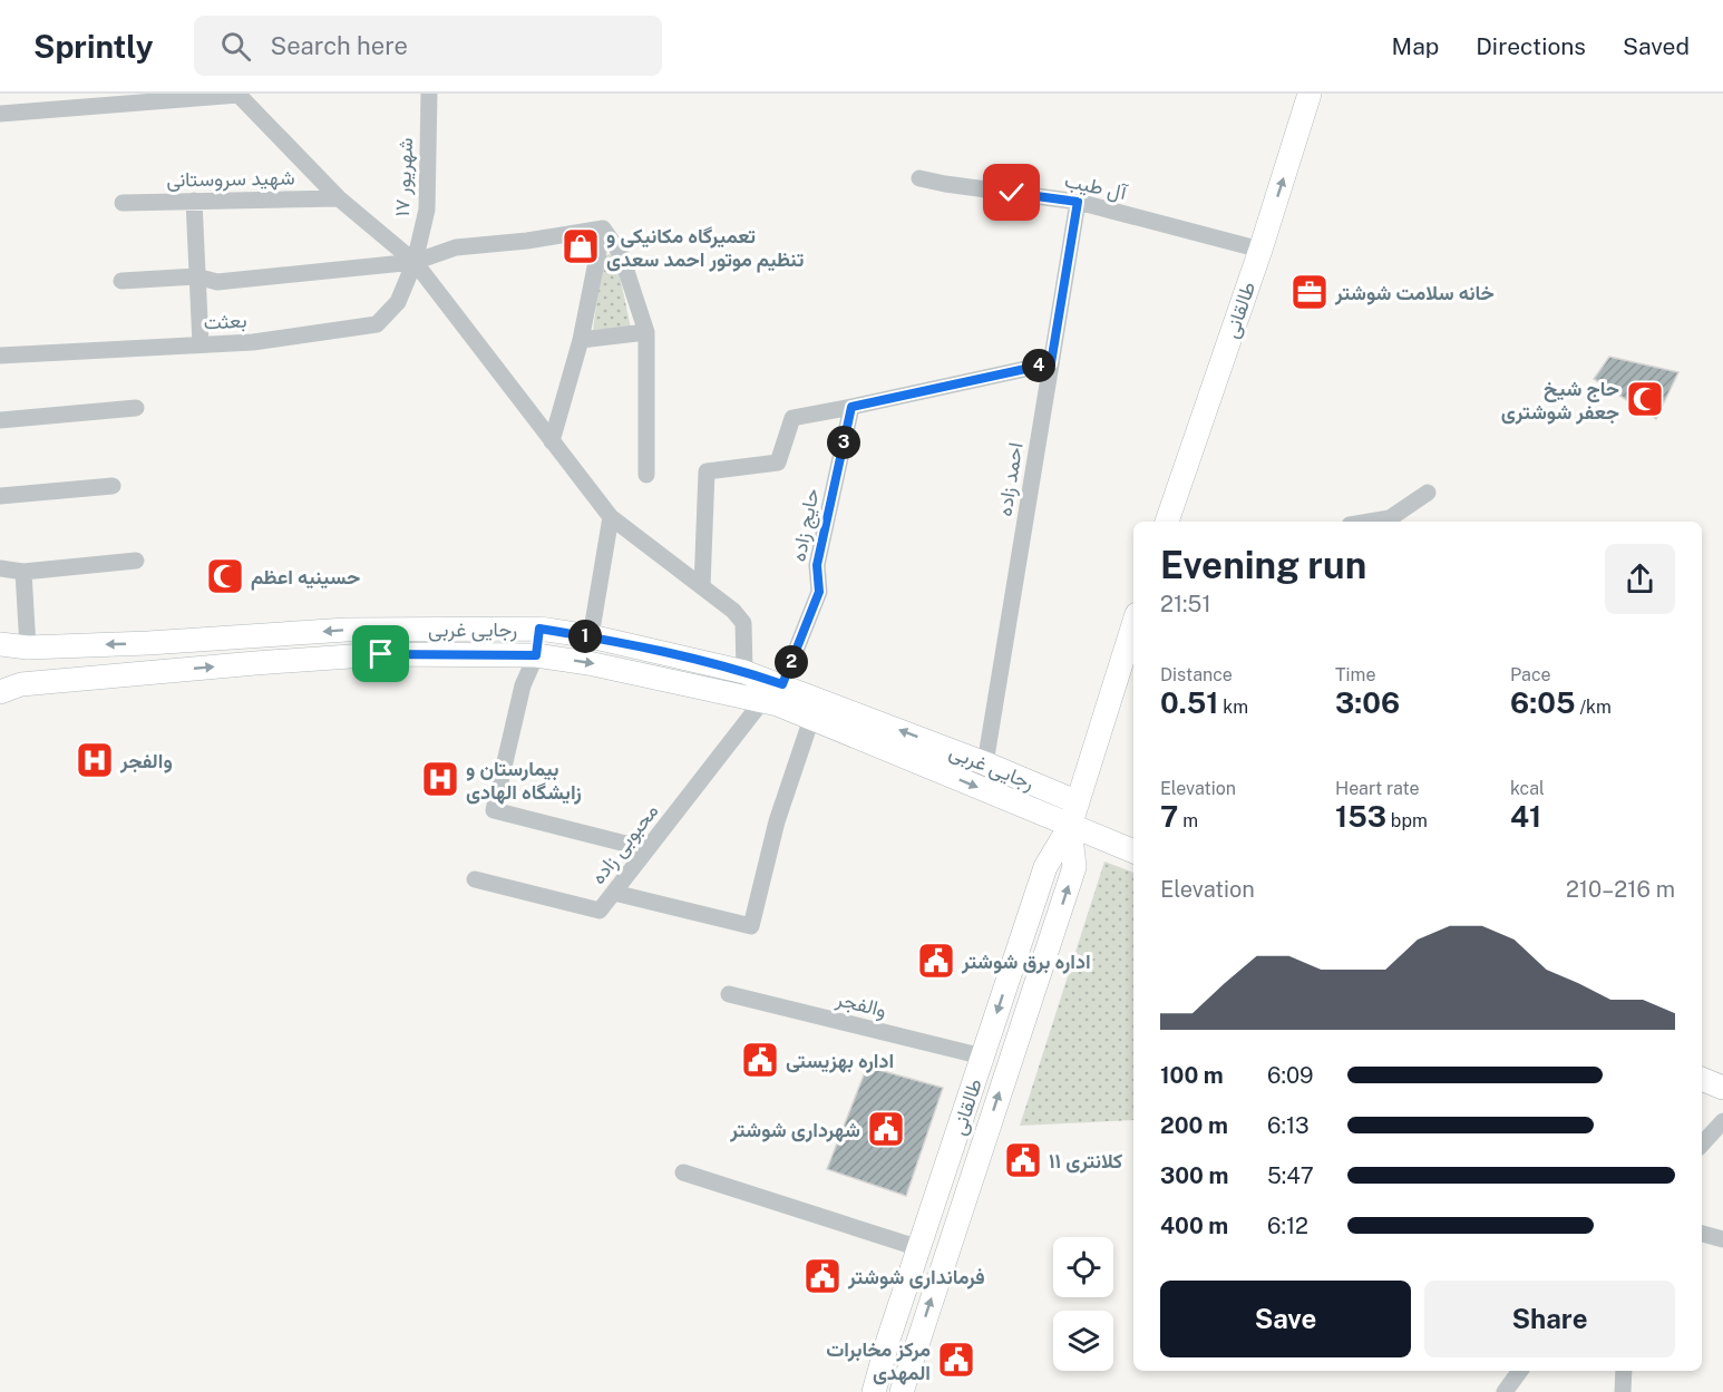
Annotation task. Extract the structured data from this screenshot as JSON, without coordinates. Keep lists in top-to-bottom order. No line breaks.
{"streets":{"street":["۱۷ شهریور","شهید سروستانی","آل طیب","طالقانی","بعثت","احمد زاده","حایج زاده","رجایی غربی","محبوبی زاده","والفجر"]},"crossings":[["۱۷ شهریور","بعثت"],["آل طیب","طالقانی"],["آل طیب","احمد زاده"],["طالقانی","رجایی غربی"],["طالقانی","والفجر"],["احمد زاده","رجایی غربی"],["حایج زاده","رجایی غربی"],["رجایی غربی","محبوبی زاده"]],"places":{"shop":["تعمیرگاه مکانیکی و تنظیم موتور احمد سعدی"],"office":["خانه سلامت شوشتر"],"mosque":["حاج شیخ جعفر شوشتری","حسینیه اعظم"],"hospital":["والفجر","بیمارستان و زایشگاه الهادی"],"public building":["اداره برق شوشتر","اداره بهزیستی","شهرداری شوشتر","کلانتری ۱۱","فرمانداری شوشتر","مرکز مخابرات المهدی"]},"page":{"header":"Sprintly","search":"Search here","nav":["Map","Directions","Saved"],"pins":["4","3","1","2"],"heading":["Evening run","21:51"],"stats":[["Distance","0.51 km"],["Time","3:06"],["Pace","6:05 /km"],["Elevation","7 m"],["Heart rate","153 bpm"],["kcal","41"]],"chart":["Elevation","210–216 m"],"list":[{"name":"100 m","note":"6:09"},{"name":"200 m","note":"6:13"},{"name":"300 m","note":"5:47"},{"name":"400 m","note":"6:12"}],"buttons":["Save","Share"]}}
